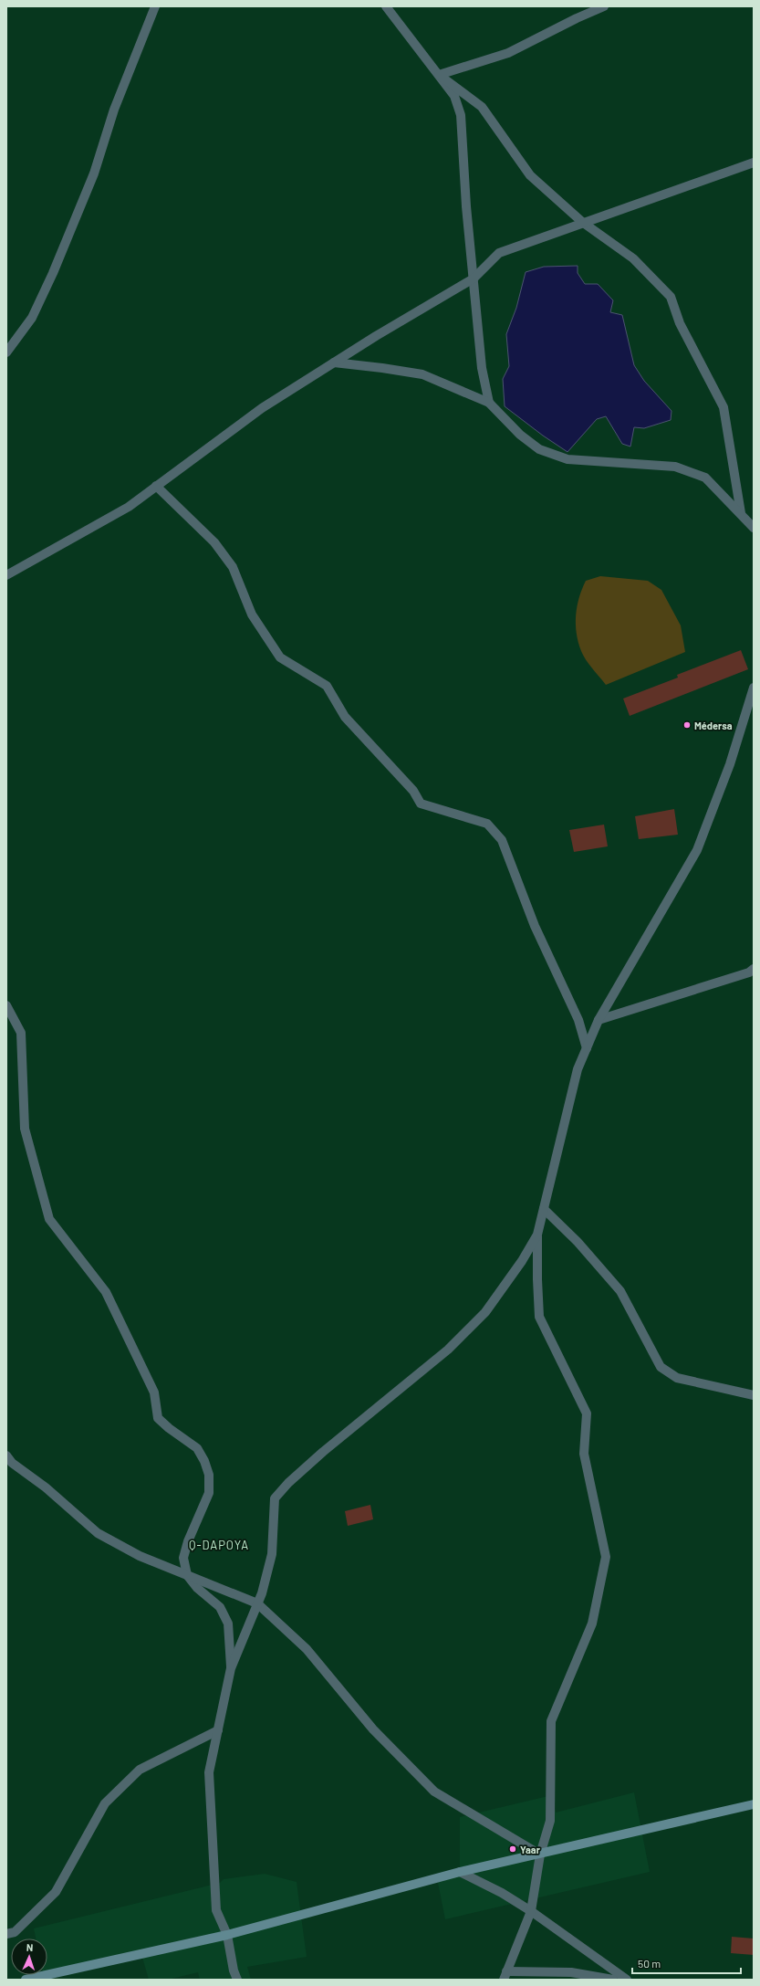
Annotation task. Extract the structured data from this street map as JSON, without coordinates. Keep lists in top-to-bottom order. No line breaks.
{"districts":["Q-DAPOYA"],"places":["Médersa","Yaar"],"scale_bar":"50 m","north":"top"}
